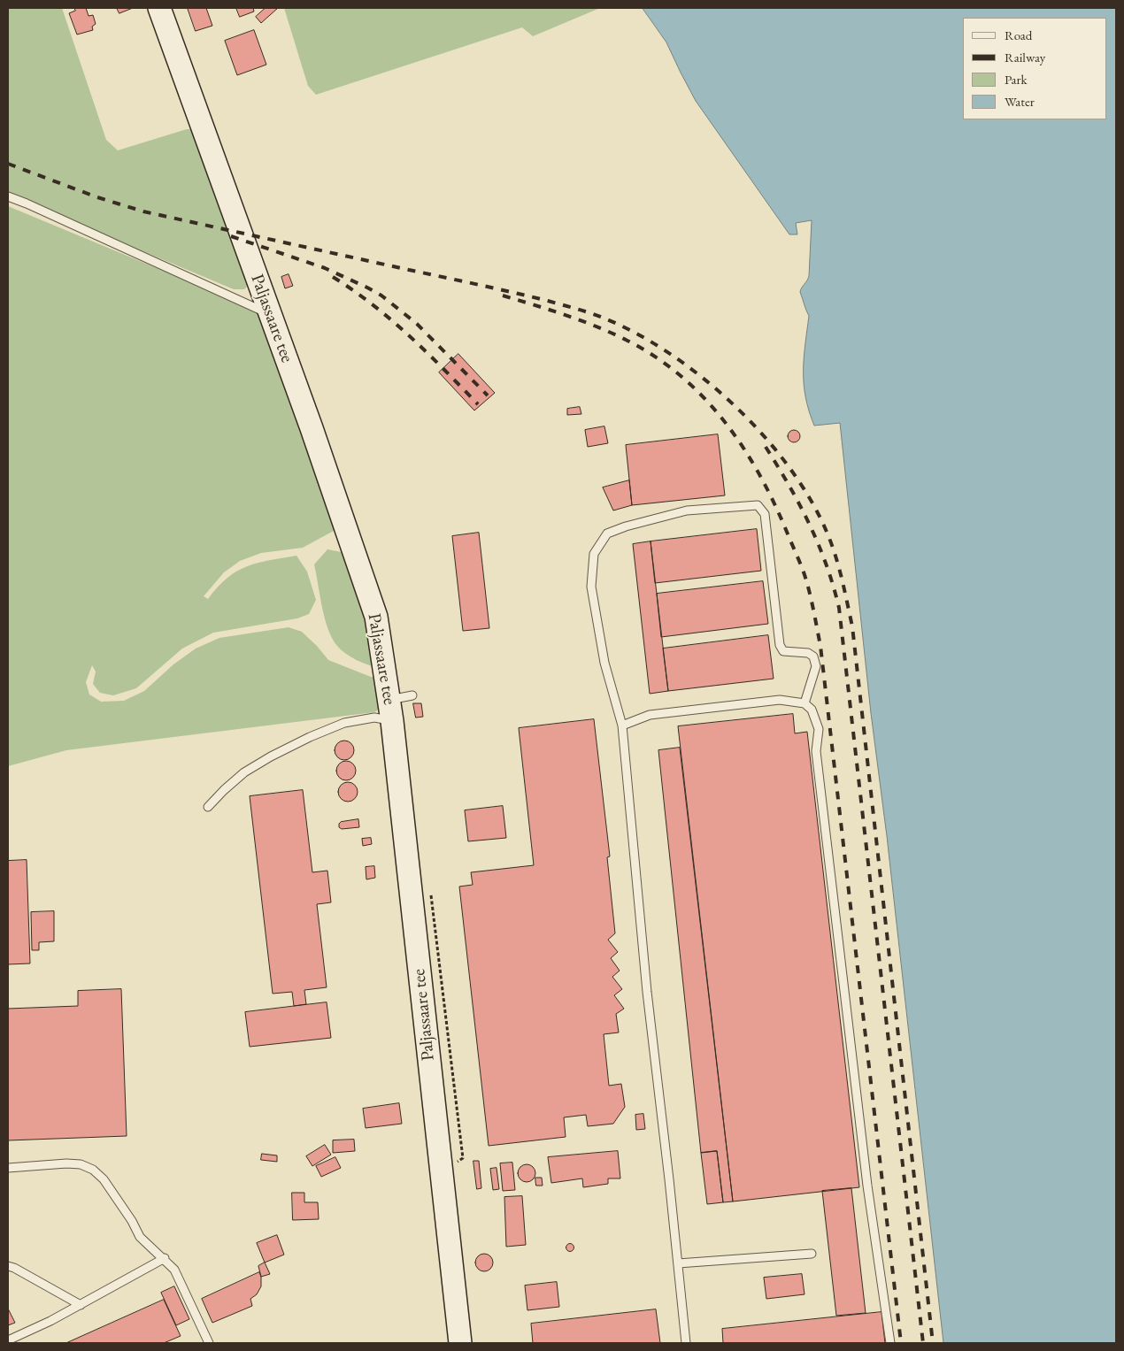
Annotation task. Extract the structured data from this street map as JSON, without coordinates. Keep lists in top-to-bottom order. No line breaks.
{"streets":{"street":["Paljassaare tee"]},"legend":["Road","Railway","Park","Water"]}
